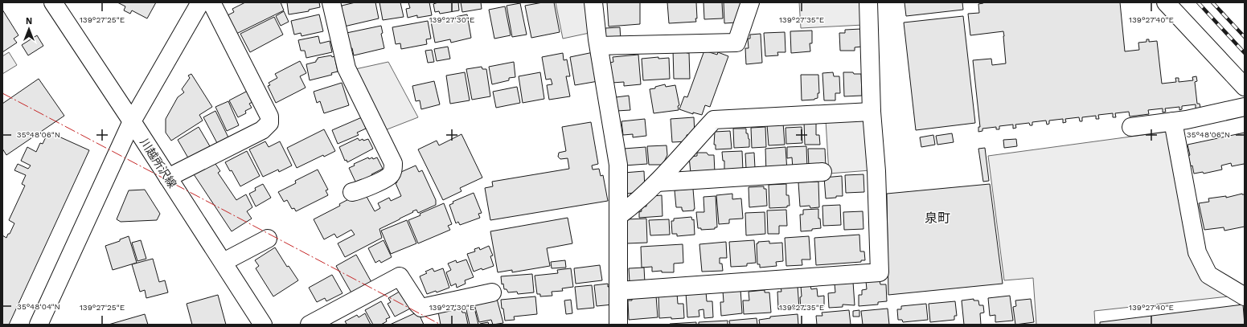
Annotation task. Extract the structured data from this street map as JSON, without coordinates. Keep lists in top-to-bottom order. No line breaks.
{"streets":{"street":["川越所沢線"]},"districts":["泉町"],"north":"top","coordinates":["139°27'25\"E","139°27'30\"E","139°27'35\"E","139°27'40\"E","35°48'06\"N","35°48'04\"N"]}
